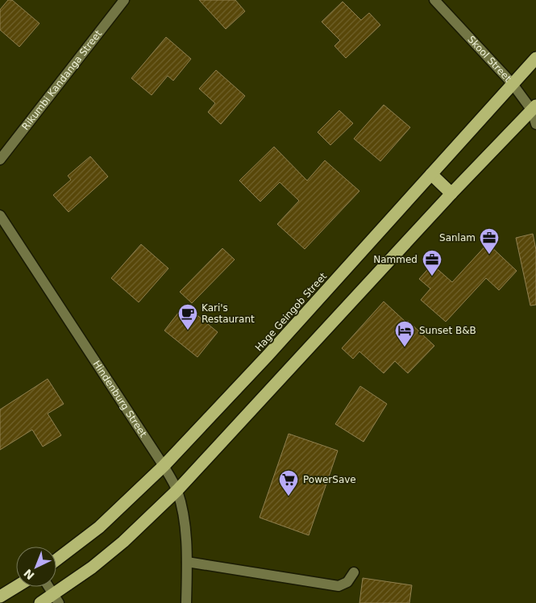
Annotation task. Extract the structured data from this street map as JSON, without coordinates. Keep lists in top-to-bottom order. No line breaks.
{"streets":{"highway":["Hage Geingob Street"],"street":["Skool Street","Rikumbi Kandanga Street","Hindenburg Street"]},"crossings":[["Skool Street","Hage Geingob Street"],["Hage Geingob Street","Hindenburg Street"]],"places":{"office":["Sanlam","Nammed"],"cafe":["Kari's Restaurant"],"hotel":["Sunset B&B"],"supermarket":["PowerSave"]},"north":"bottom left"}
